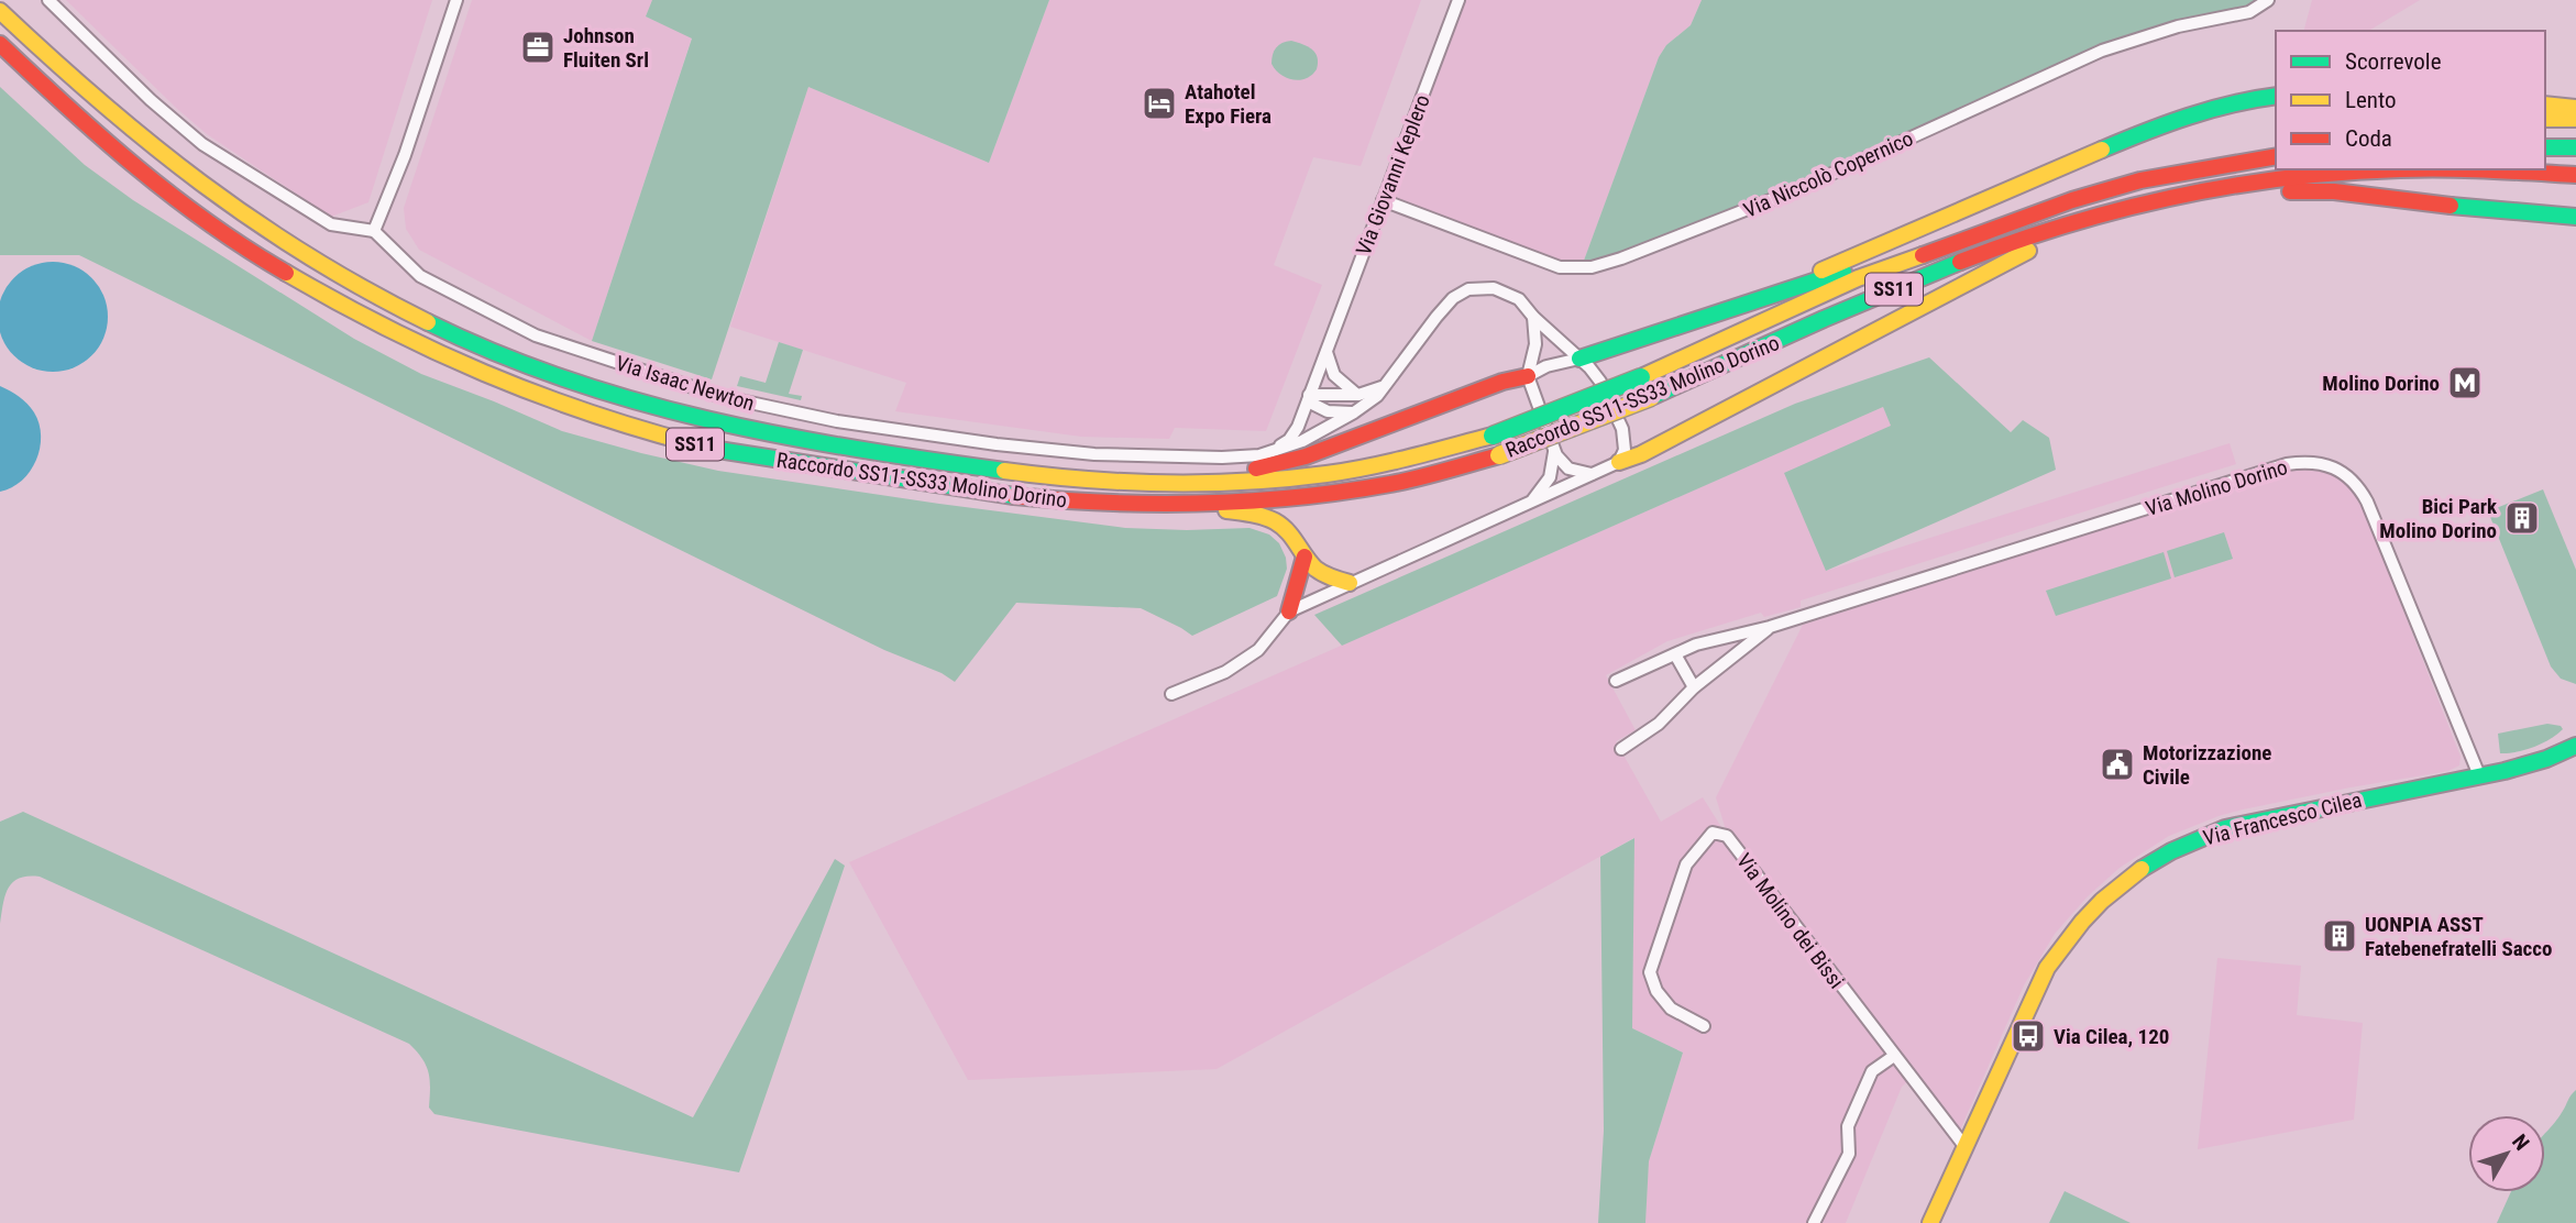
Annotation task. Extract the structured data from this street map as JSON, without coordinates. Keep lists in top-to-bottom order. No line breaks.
{"streets":{"main road":["SS11","Raccordo SS11-SS33 Molino Dorino","Via Francesco Cilea"],"street":["Via Niccolò Copernico","Via Giovanni Keplero","Via Isaac Newton","Via Molino Dorino","Via Molino dei Bissi"]},"crossings":[["Via Niccolò Copernico","Via Giovanni Keplero"],["Via Giovanni Keplero","Via Isaac Newton"],["SS11","Raccordo SS11-SS33 Molino Dorino"],["Via Molino Dorino","Via Francesco Cilea"],["Via Francesco Cilea","Via Molino dei Bissi"]],"places":{"office":["Johnson Fluiten Srl"],"hotel":["Atahotel Expo Fiera"],"metro station":["Molino Dorino"],"building":["Bici Park Molino Dorino","UONPIA ASST Fatebenefratelli Sacco"],"public building":["Motorizzazione Civile"],"bus stop":["Via Cilea, 120"]},"legend":["Scorrevole","Lento","Coda"],"north":"top right"}
